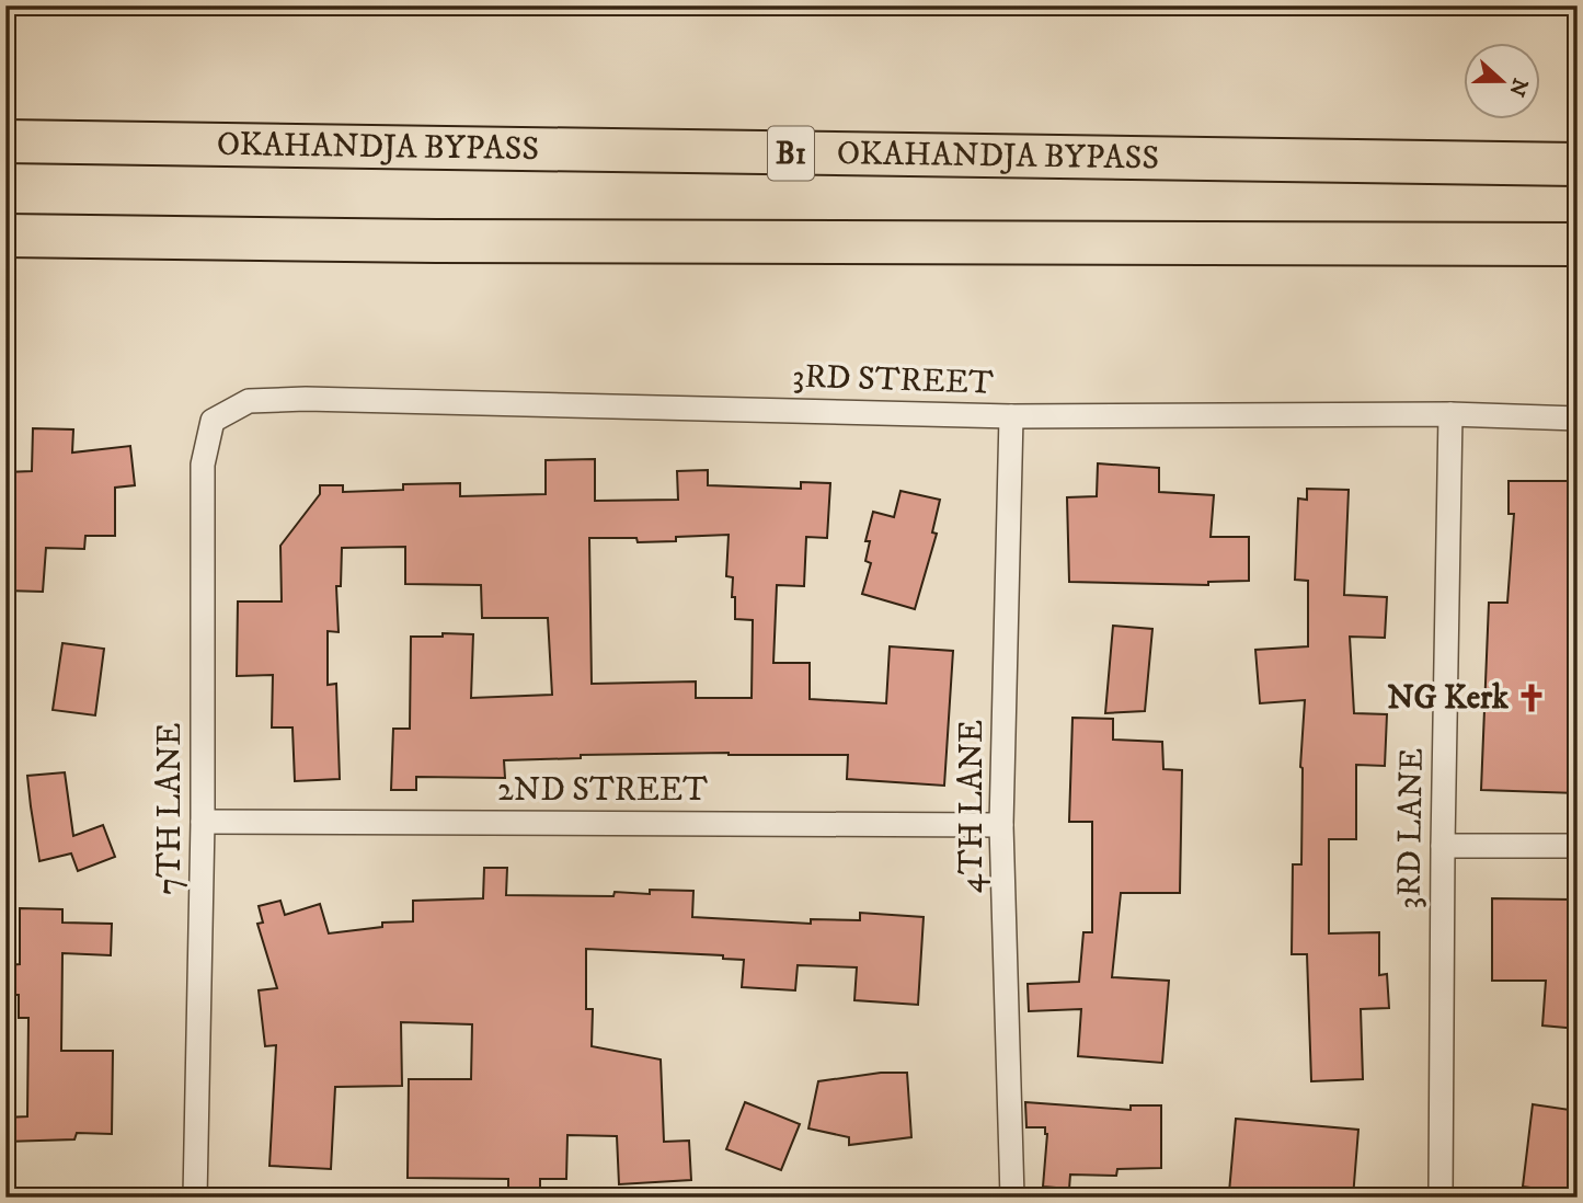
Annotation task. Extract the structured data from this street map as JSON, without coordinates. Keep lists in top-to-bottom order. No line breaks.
{"streets":{"highway":["OKAHANDJA BYPASS","B1"],"street":["3RD STREET","2ND STREET","4TH LANE","7TH LANE","3RD LANE"]},"crossings":[["3RD STREET","4TH LANE"],["3RD STREET","7TH LANE"],["3RD STREET","3RD LANE"],["2ND STREET","4TH LANE"],["2ND STREET","7TH LANE"]],"places":{"church":["NG Kerk"]},"north":"right"}
